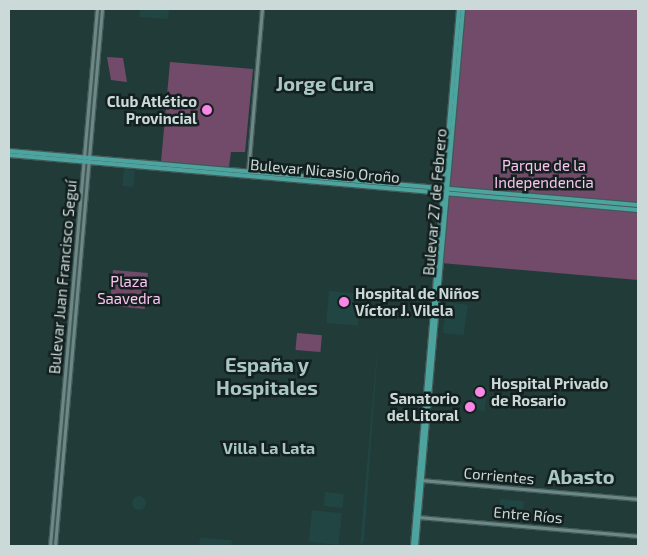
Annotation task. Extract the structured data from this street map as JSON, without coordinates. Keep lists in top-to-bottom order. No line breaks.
{"streets":{"main road":["Bulevar Nicasio Oroño","Bulevar 27 de Febrero","Bulevar Juan Francisco Seguí","Corrientes","Entre Ríos"]},"crossings":[["Bulevar Nicasio Oroño","Bulevar 27 de Febrero"],["Bulevar Nicasio Oroño","Bulevar Juan Francisco Seguí"],["Bulevar 27 de Febrero","Corrientes"],["Bulevar 27 de Febrero","Entre Ríos"]],"districts":["Jorge Cura","España y Hospitales","Villa La Lata","Abasto"],"parks":["Parque de la Independencia","Plaza Saavedra"],"places":["Club Atlético Provincial","Hospital de Niños Víctor J. Vilela","Hospital Privado de Rosario","Sanatorio del Litoral"]}
